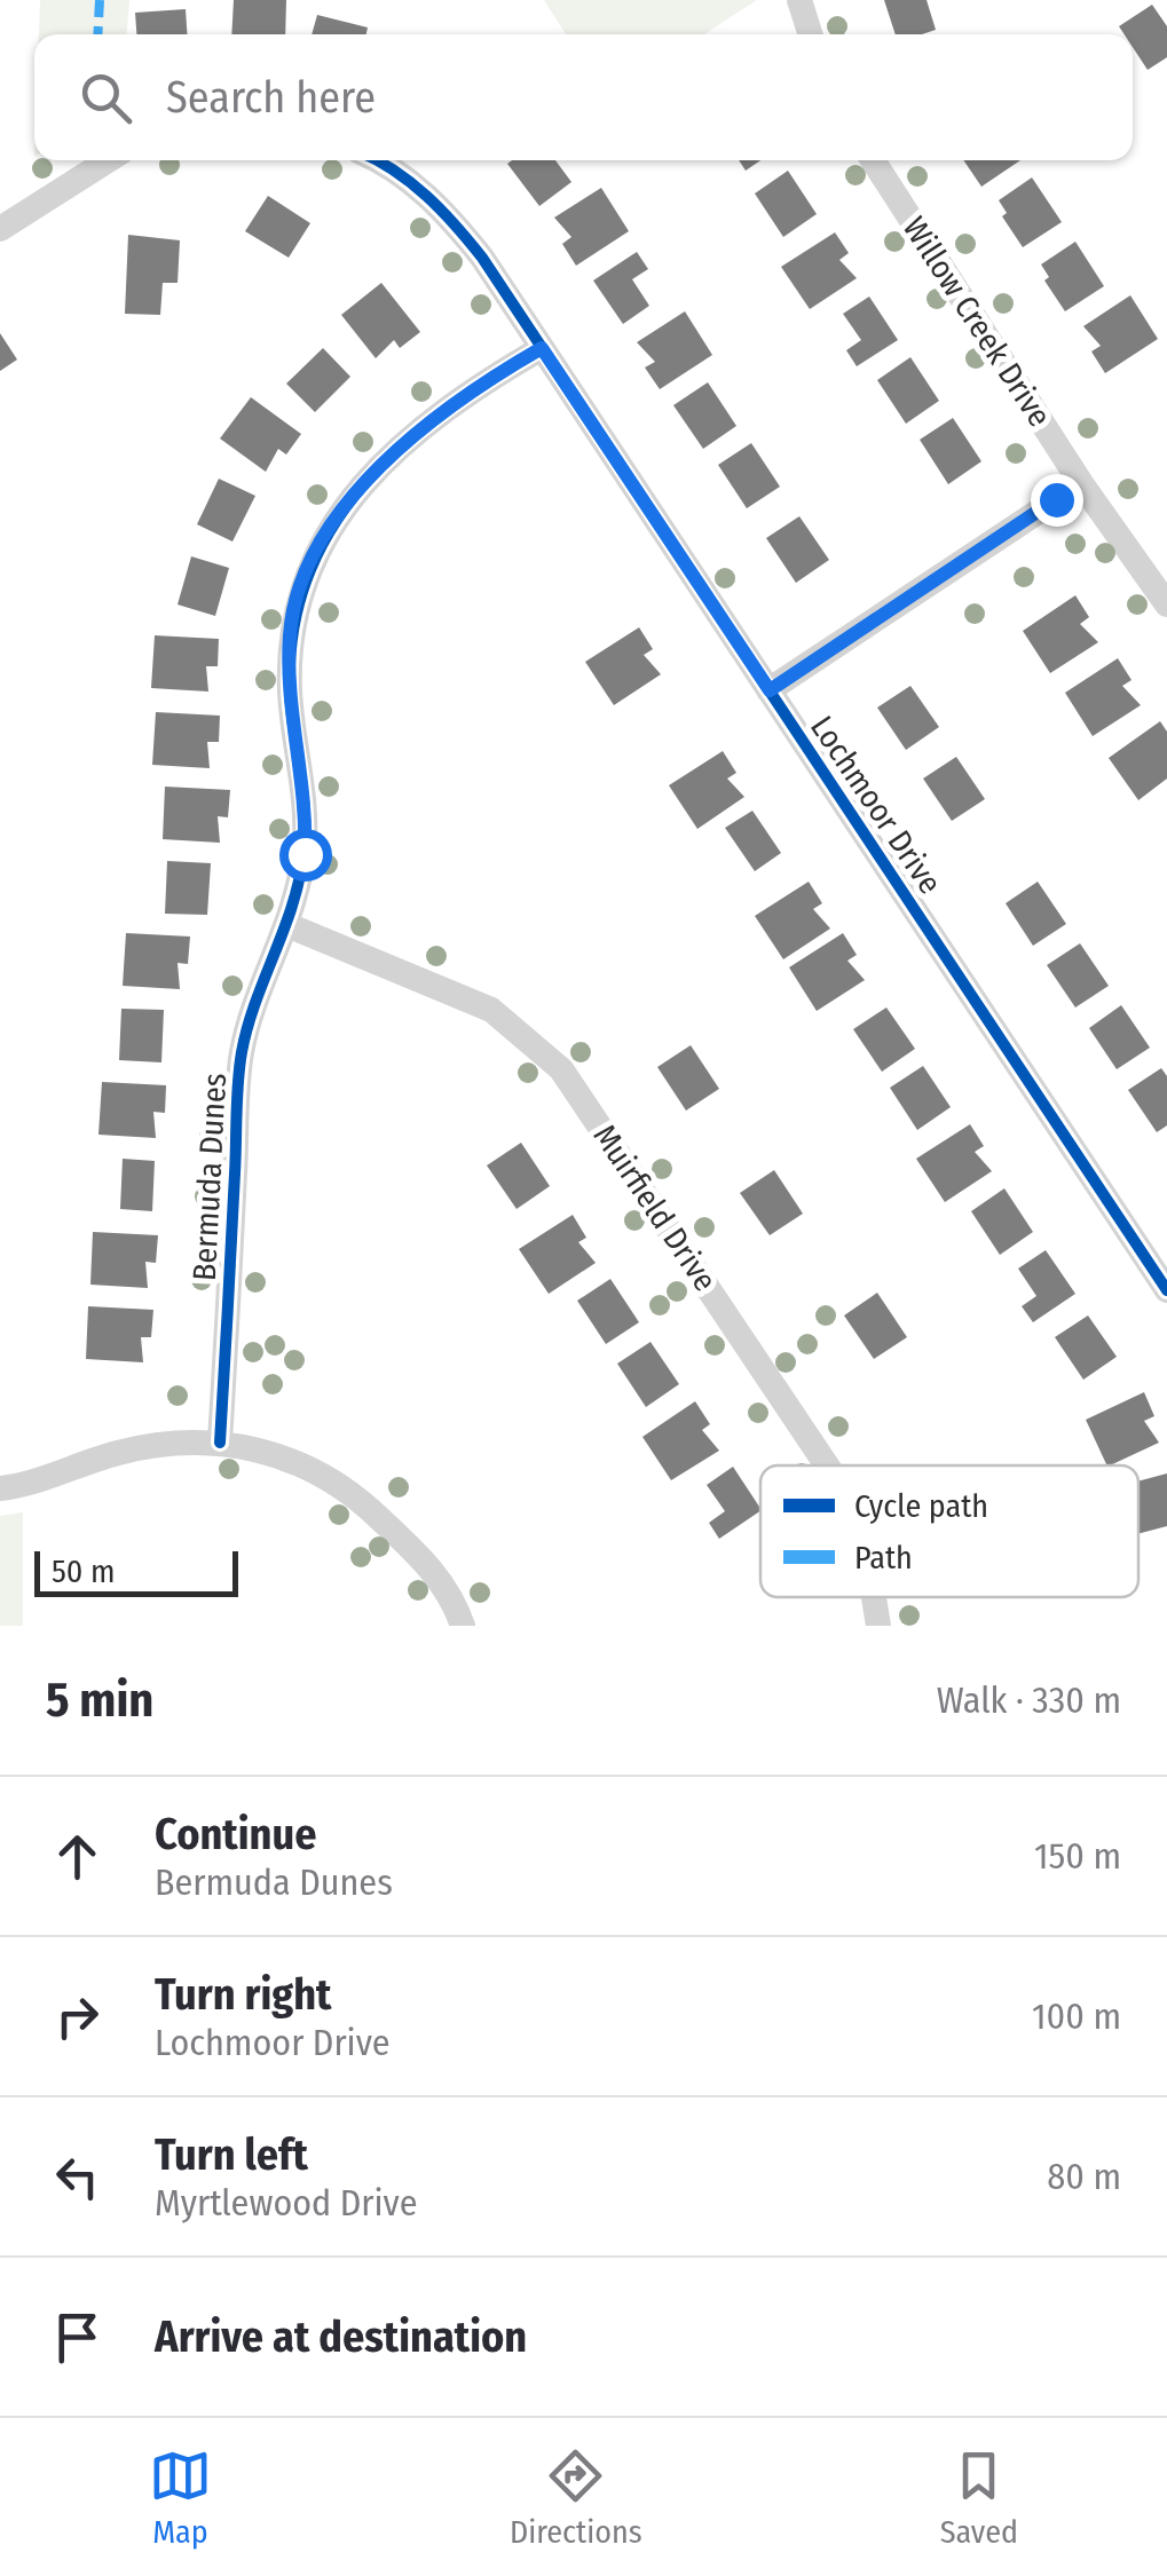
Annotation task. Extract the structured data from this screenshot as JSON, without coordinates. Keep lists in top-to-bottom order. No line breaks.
{"streets":{"street":["Willow Creek Drive","Lochmoor Drive","Bermuda Dunes","Muirfield Drive"]},"crossings":[["Lochmoor Drive","Bermuda Dunes"],["Bermuda Dunes","Muirfield Drive"]],"legend":["Cycle path","Path"],"scale_bar":"50 m","page":{"search":"Search here","scale":"50 m","heading":["5 min","Walk · 330 m"],"list":[["Continue","Bermuda Dunes","150 m"],["Turn right","Lochmoor Drive","100 m"],["Turn left","Myrtlewood Drive","80 m"],"Arrive at destination"],"nav":["Map","Directions","Saved"]}}
